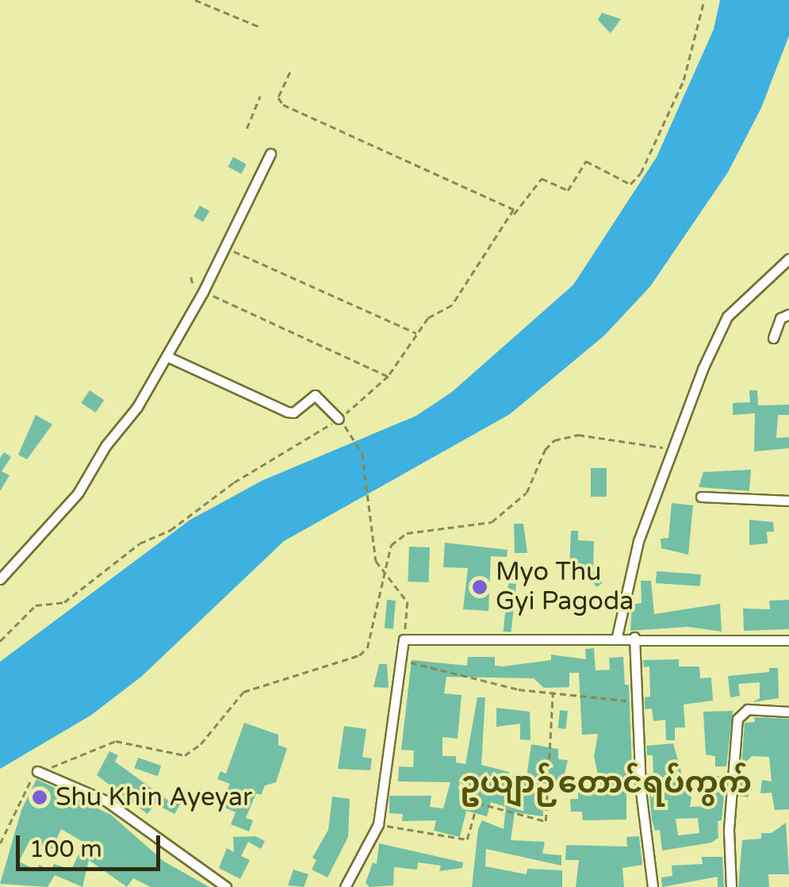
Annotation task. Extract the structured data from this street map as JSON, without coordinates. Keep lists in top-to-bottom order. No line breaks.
{"districts":["ဥယျာဉ်တောင်ရပ်ကွက်"],"places":["Myo Thu Gyi Pagoda","Shu Khin Ayeyar"],"scale_bar":"100 m"}
